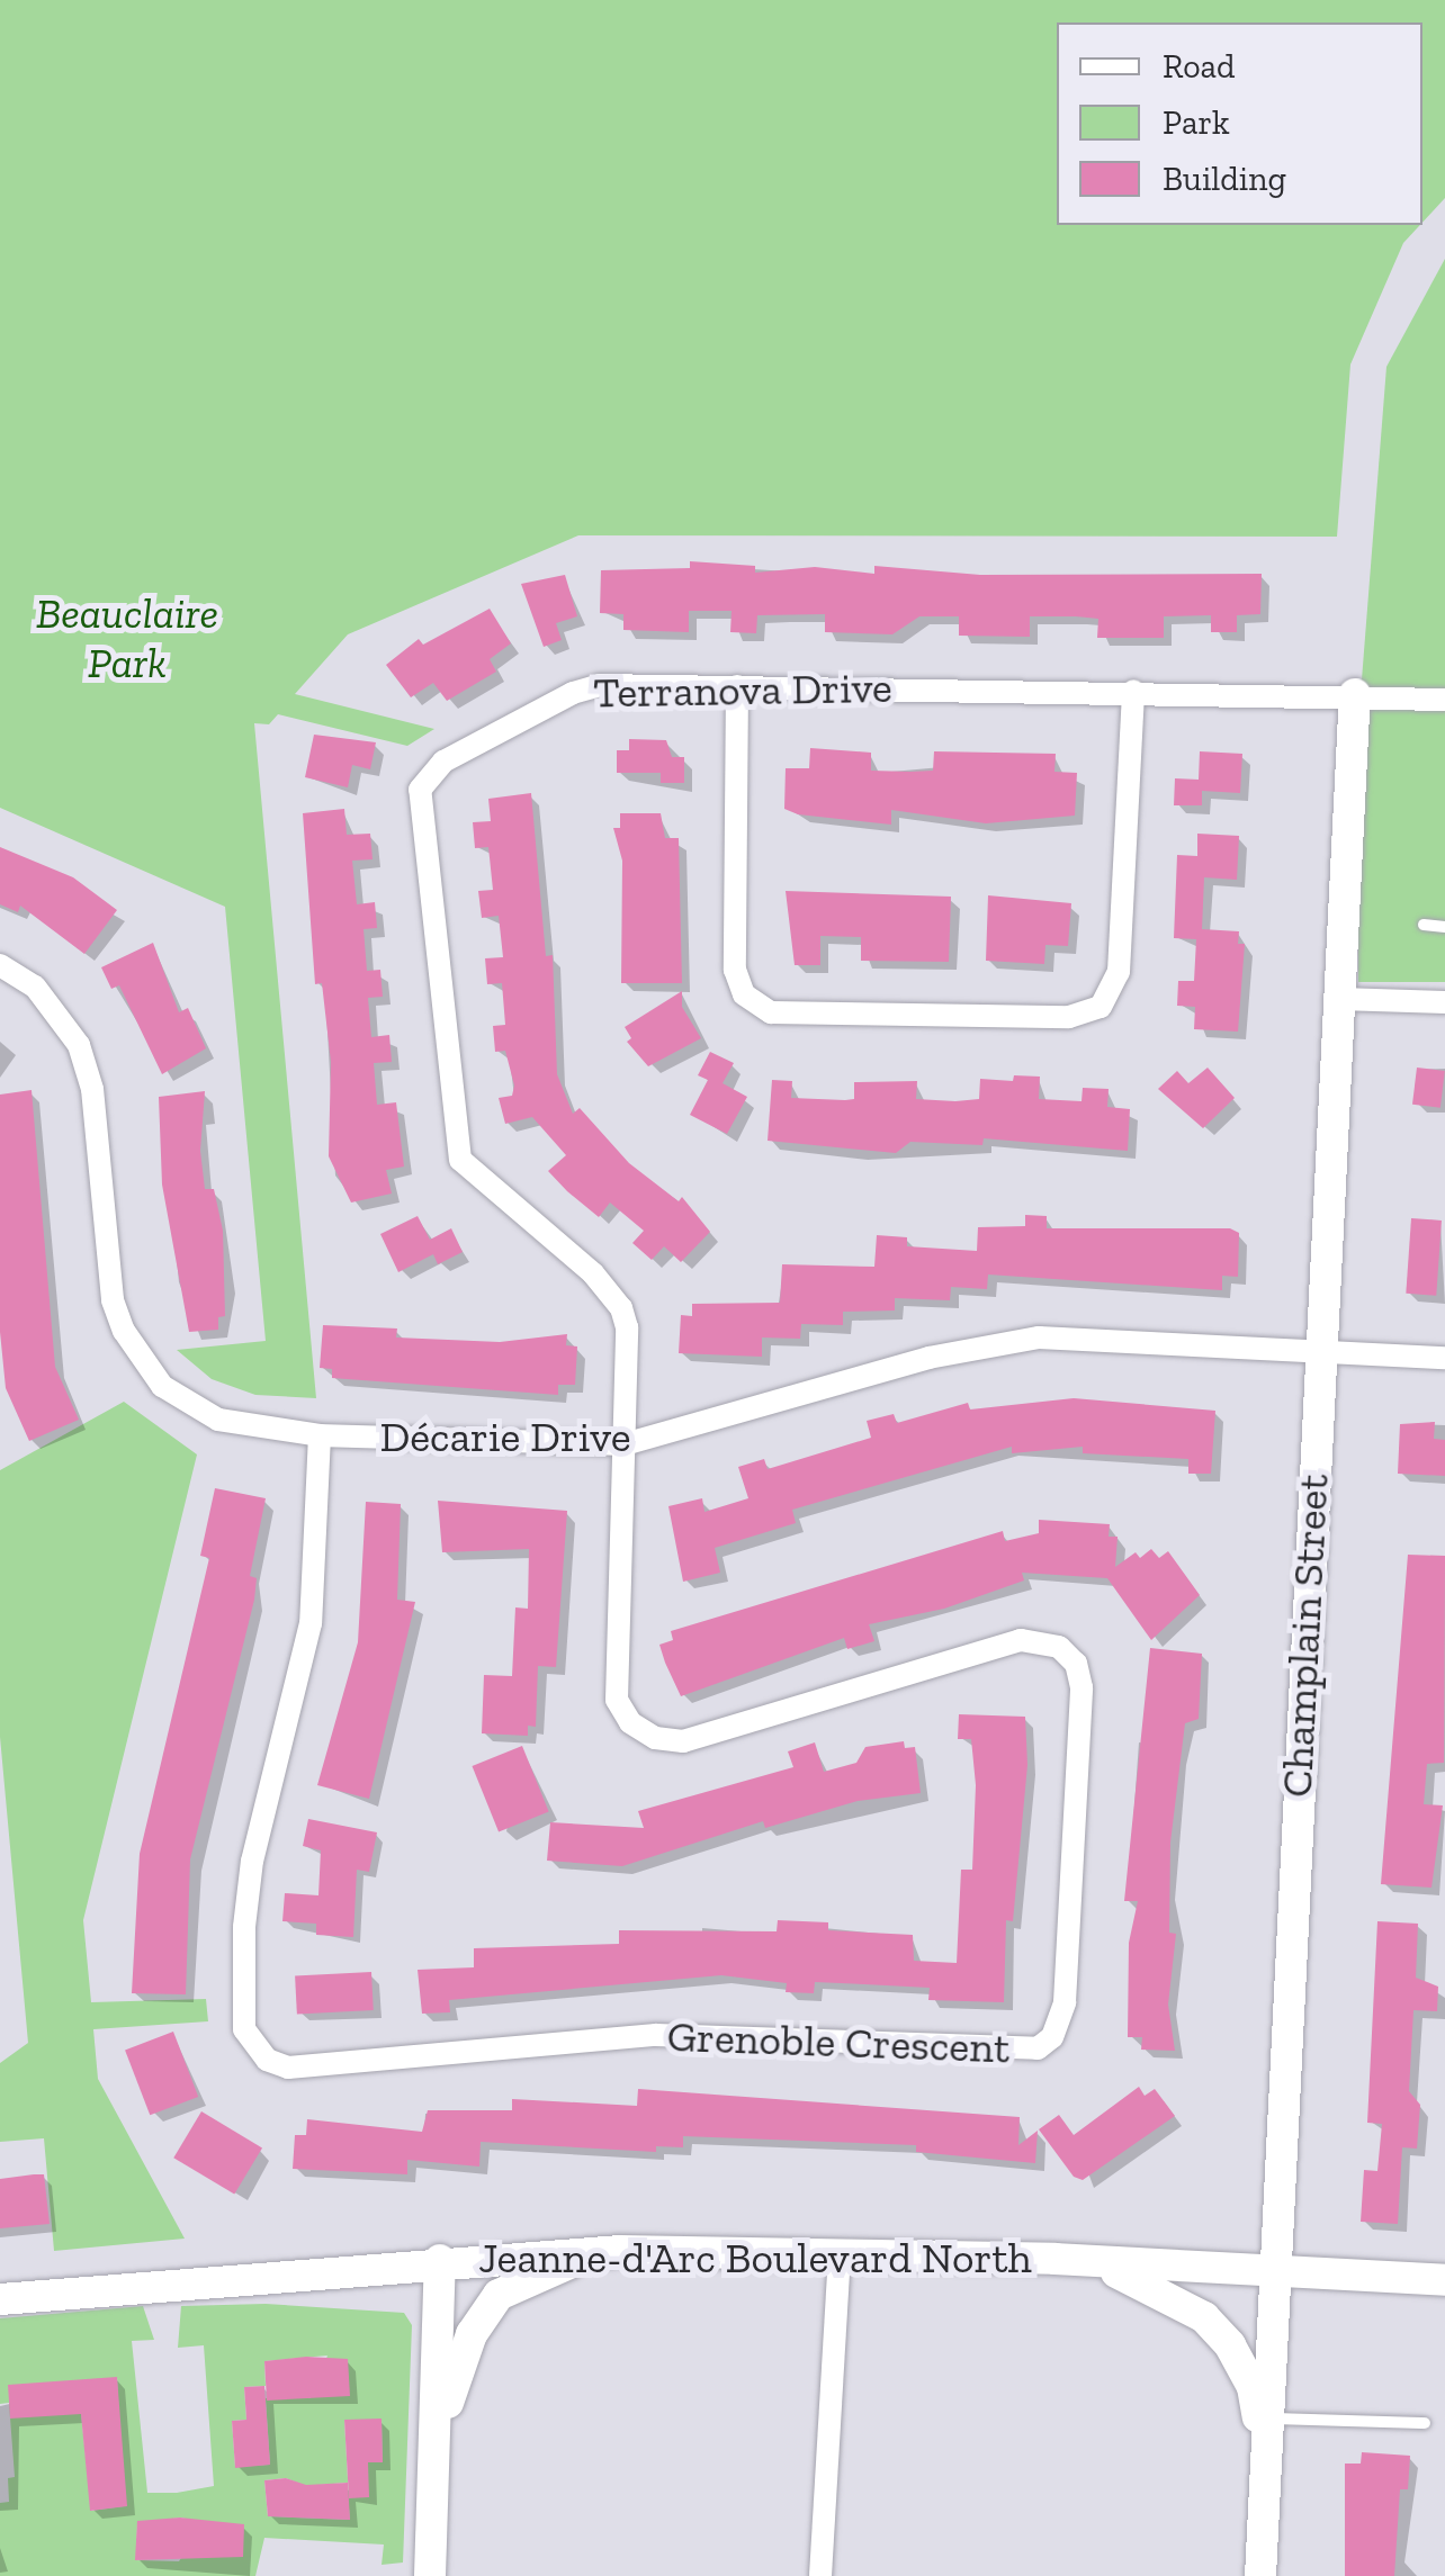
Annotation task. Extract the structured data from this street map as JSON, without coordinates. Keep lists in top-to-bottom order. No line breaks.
{"streets":{"main road":["Champlain Street","Jeanne-d'Arc Boulevard North"],"street":["Terranova Drive","Décarie Drive","Grenoble Crescent"]},"crossings":[["Terranova Drive","Décarie Drive"],["Terranova Drive","Champlain Street"],["Terranova Drive","Grenoble Crescent"],["Décarie Drive","Champlain Street"],["Décarie Drive","Grenoble Crescent"],["Champlain Street","Jeanne-d'Arc Boulevard North"]],"parks":["Beauclaire Park"],"legend":["Road","Park","Building"]}
